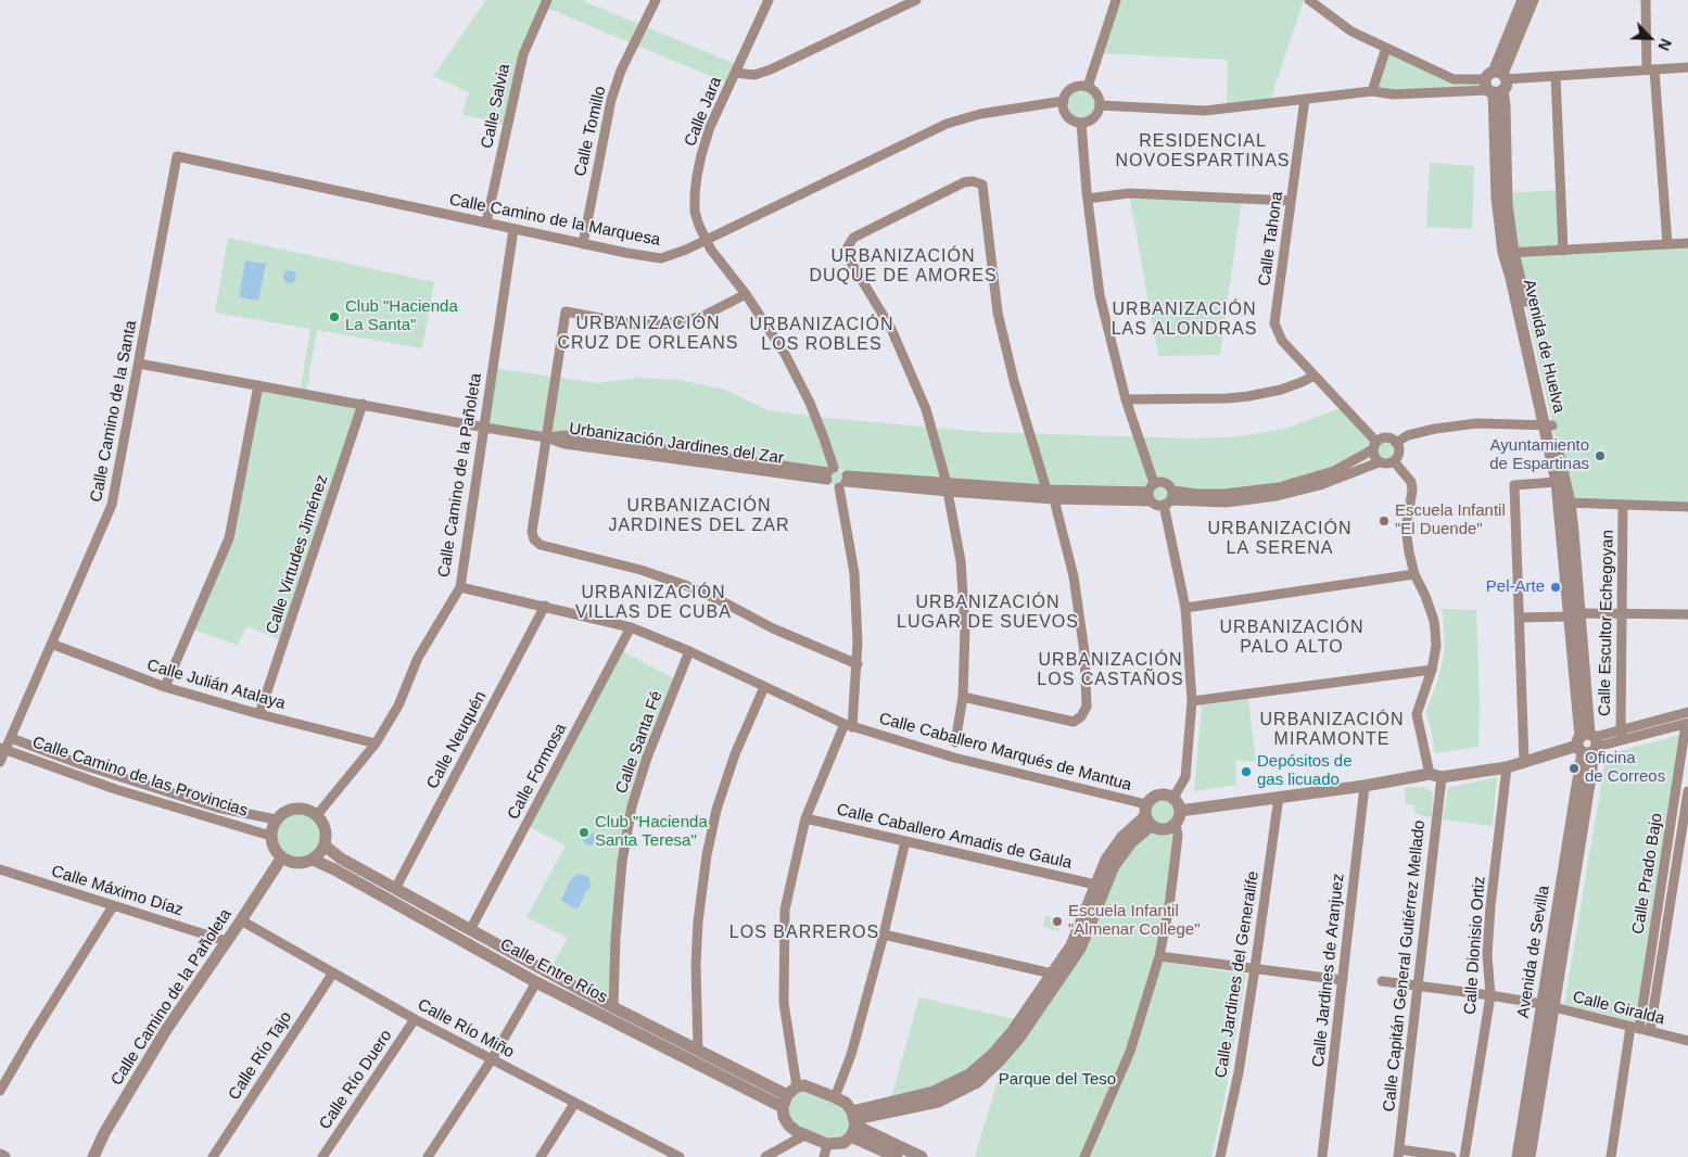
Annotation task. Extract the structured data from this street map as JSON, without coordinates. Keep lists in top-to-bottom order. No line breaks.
{"streets":{"street":["Calle Salvia","Calle Jara","Calle Tomillo","Calle Camino de la Marquesa","Calle Tahona","Avenida de Huelva","Calle Camino de la Santa","Urbanización Jardines del Zar","Calle Camino de la Pañoleta","Calle Virtudes Jiménez","Calle Escultor Echegoyan","Calle Julián Atalaya","Calle Neuquén","Calle Santa Fé","Calle Caballero Marqués de Mantua","Calle Formosa","Calle Camino de las Provincias","Calle Caballero Amadis de Gaula","Calle Prado Bajo","Calle Máximo Díaz","Calle Dionisio Ortiz","Avenida de Sevilla","Calle Capitán General Gutiérrez Mellado","Calle Jardines de Aranjuez","Calle Entre Ríos","Calle Jardines del Generalife","Calle Giralda","Calle Río Miño","Calle Río Tajo","Calle Río Duero"]},"crossings":[["Calle Salvia","Calle Camino de la Marquesa"],["Calle Jara","Calle Camino de la Marquesa"],["Calle Tomillo","Calle Camino de la Marquesa"],["Calle Camino de la Marquesa","Calle Camino de la Santa"],["Calle Camino de la Marquesa","Calle Camino de la Pañoleta"],["Avenida de Huelva","Avenida de Sevilla"],["Calle Camino de la Santa","Urbanización Jardines del Zar"],["Calle Camino de la Santa","Calle Julián Atalaya"],["Calle Camino de la Santa","Calle Camino de las Provincias"],["Urbanización Jardines del Zar","Calle Camino de la Pañoleta"],["Urbanización Jardines del Zar","Calle Virtudes Jiménez"],["Calle Camino de la Pañoleta","Calle Julián Atalaya"],["Calle Camino de la Pañoleta","Calle Caballero Marqués de Mantua"],["Calle Camino de la Pañoleta","Calle Camino de las Provincias"],["Calle Camino de la Pañoleta","Calle Máximo Díaz"],["Calle Camino de la Pañoleta","Calle Entre Ríos"],["Calle Camino de la Pañoleta","Calle Río Miño"],["Calle Virtudes Jiménez","Calle Julián Atalaya"],["Calle Neuquén","Calle Caballero Marqués de Mantua"],["Calle Neuquén","Calle Entre Ríos"],["Calle Santa Fé","Calle Caballero Marqués de Mantua"],["Calle Santa Fé","Calle Entre Ríos"],["Calle Caballero Marqués de Mantua","Calle Formosa"],["Calle Formosa","Calle Entre Ríos"],["Calle Camino de las Provincias","Calle Entre Ríos"],["Calle Prado Bajo","Calle Giralda"],["Calle Dionisio Ortiz","Calle Giralda"],["Avenida de Sevilla","Calle Giralda"],["Calle Capitán General Gutiérrez Mellado","Calle Giralda"],["Calle Río Miño","Calle Río Tajo"],["Calle Río Miño","Calle Río Duero"]],"districts":["RESIDENCIAL NOVOESPARTINAS","URBANIZACIÓN DUQUE DE AMORES","URBANIZACIÓN LAS ALONDRAS","URBANIZACIÓN CRUZ DE ORLEANS","URBANIZACIÓN LOS ROBLES","URBANIZACIÓN JARDINES DEL ZAR","URBANIZACIÓN LA SERENA","URBANIZACIÓN VILLAS DE CUBA","URBANIZACIÓN LUGAR DE SUEVOS","URBANIZACIÓN PALO ALTO","URBANIZACIÓN LOS CASTAÑOS","URBANIZACIÓN MIRAMONTE","LOS BARREROS"],"parks":["Parque del Teso"],"places":["Club \"Hacienda La Santa\"","Ayuntamiento de Espartinas","Escuela Infantil \"El Duende\"","Pel-Arte","Oficina de Correos","Depósitos de gas licuado","Club \"Hacienda Santa Teresa\"","Escuela Infantil \"Almenar College\""],"north":"bottom right"}
